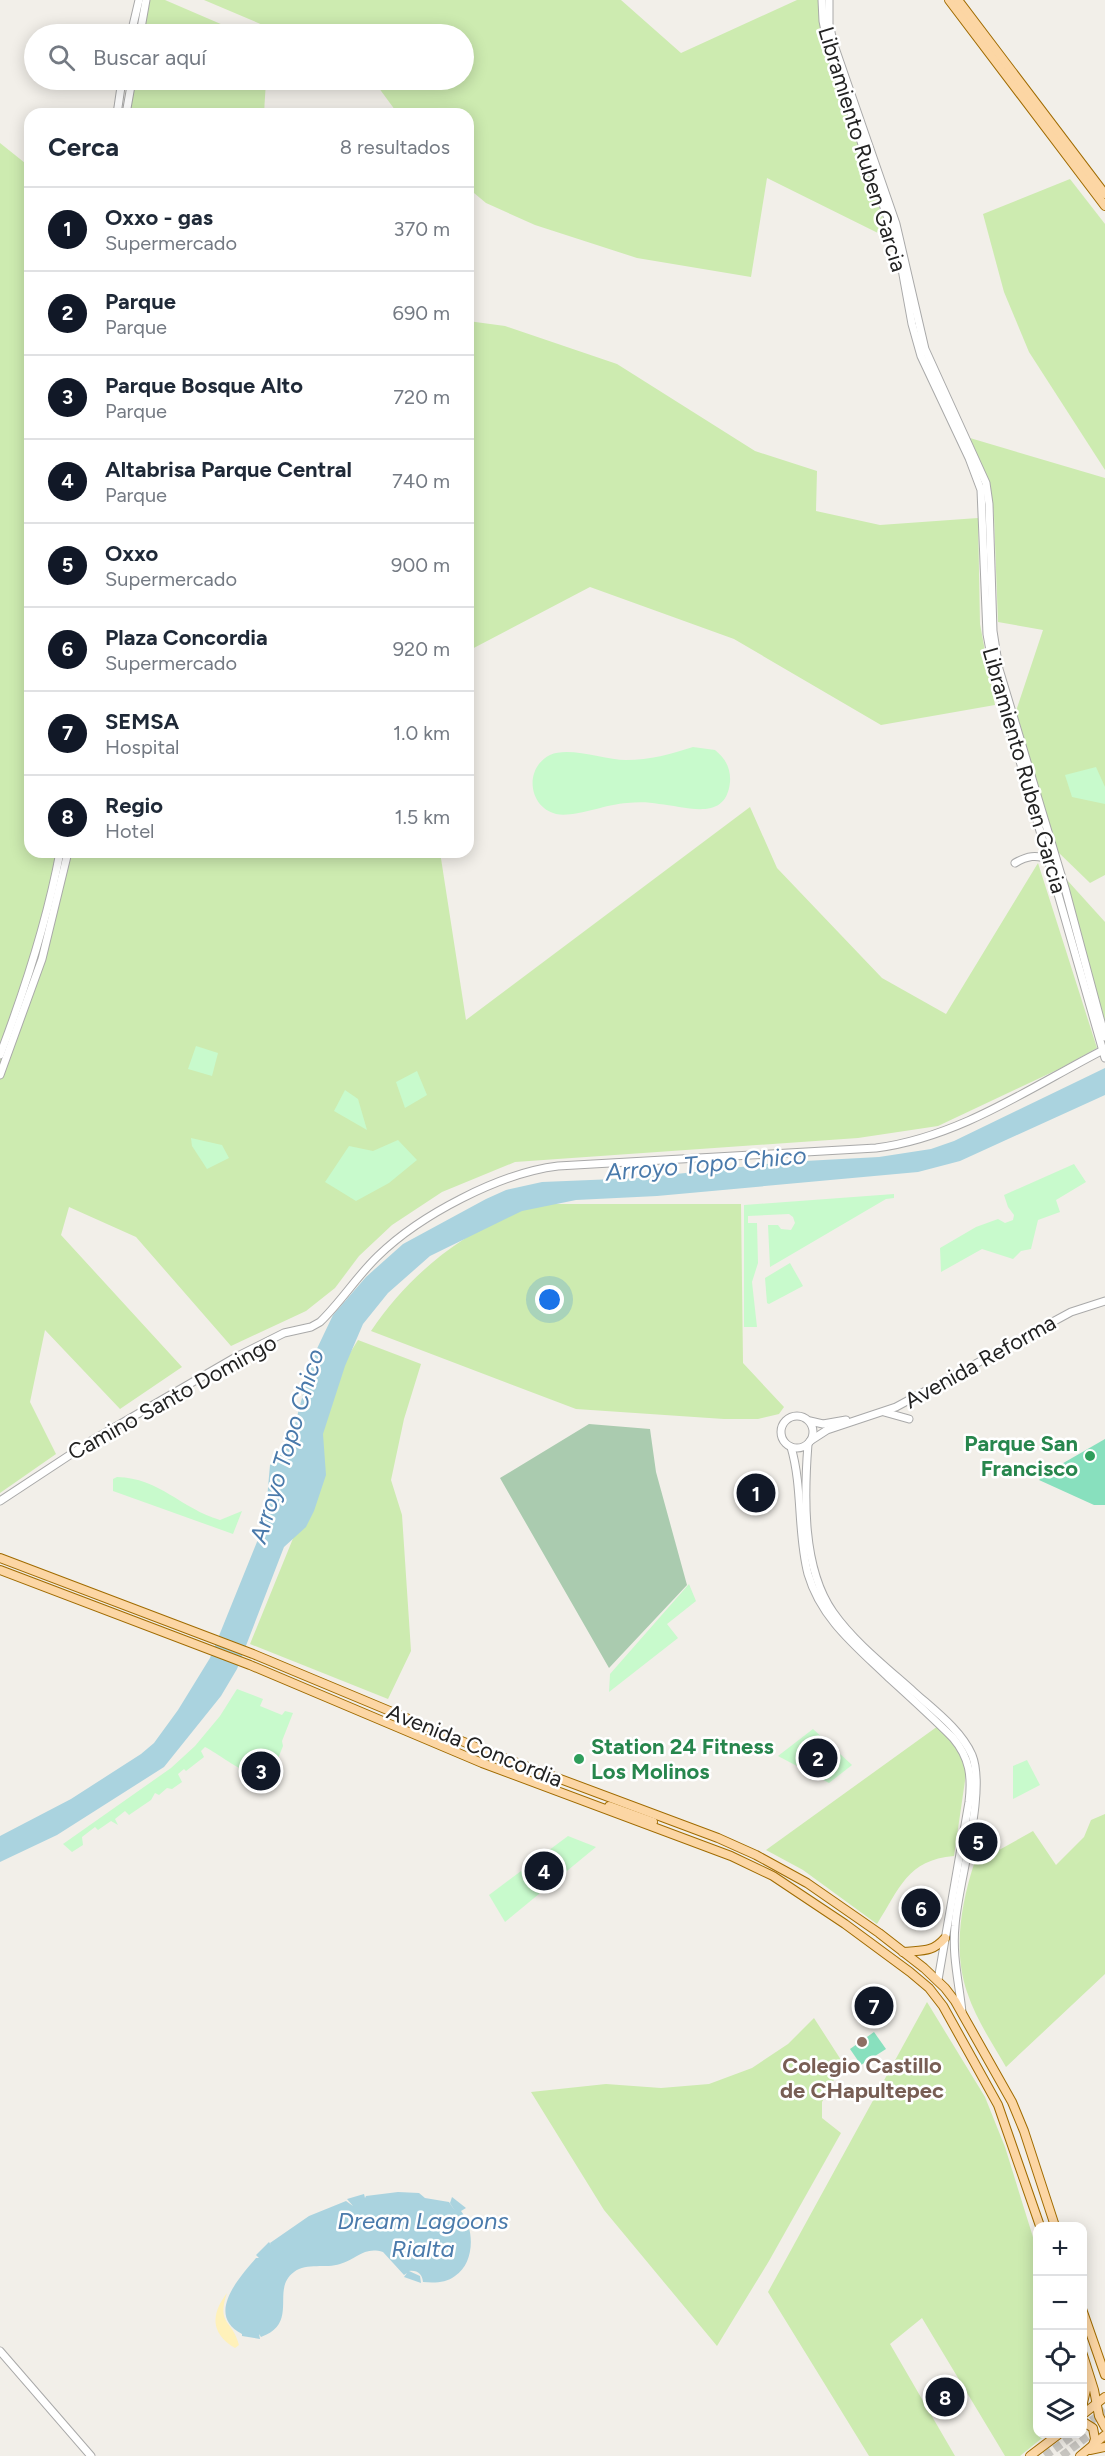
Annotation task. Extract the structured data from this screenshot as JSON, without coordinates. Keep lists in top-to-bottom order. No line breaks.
{"streets":{"main road":["Avenida Concordia"],"street":["Libramiento Ruben Garcia","Avenida Reforma","Camino Santo Domingo"]},"crossings":[["Libramiento Ruben Garcia","Camino Santo Domingo"]],"water":["Arroyo Topo Chico","Dream Lagoons Rialta"],"places":["Parque San Francisco","Station 24 Fitness Los Molinos","Colegio Castillo de CHapultepec"],"page":{"search":"Buscar aquí","heading":["Cerca","8 resultados"],"list":[{"mark":"1","name":"Oxxo - gas","note":"Supermercado","value":"370 m"},{"mark":"2","name":"Parque","note":"Parque","value":"690 m"},{"mark":"3","name":"Parque Bosque Alto","note":"Parque","value":"720 m"},{"mark":"4","name":"Altabrisa Parque Central","note":"Parque","value":"740 m"},{"mark":"5","name":"Oxxo","note":"Supermercado","value":"900 m"},{"mark":"6","name":"Plaza Concordia","note":"Supermercado","value":"920 m"},{"mark":"7","name":"SEMSA","note":"Hospital","value":"1.0 km"},{"mark":"8","name":"Regio","note":"Hotel","value":"1.5 km"}],"pins":["1","2","3","5","4","6","7","8"],"map_buttons":["+","−"]}}
